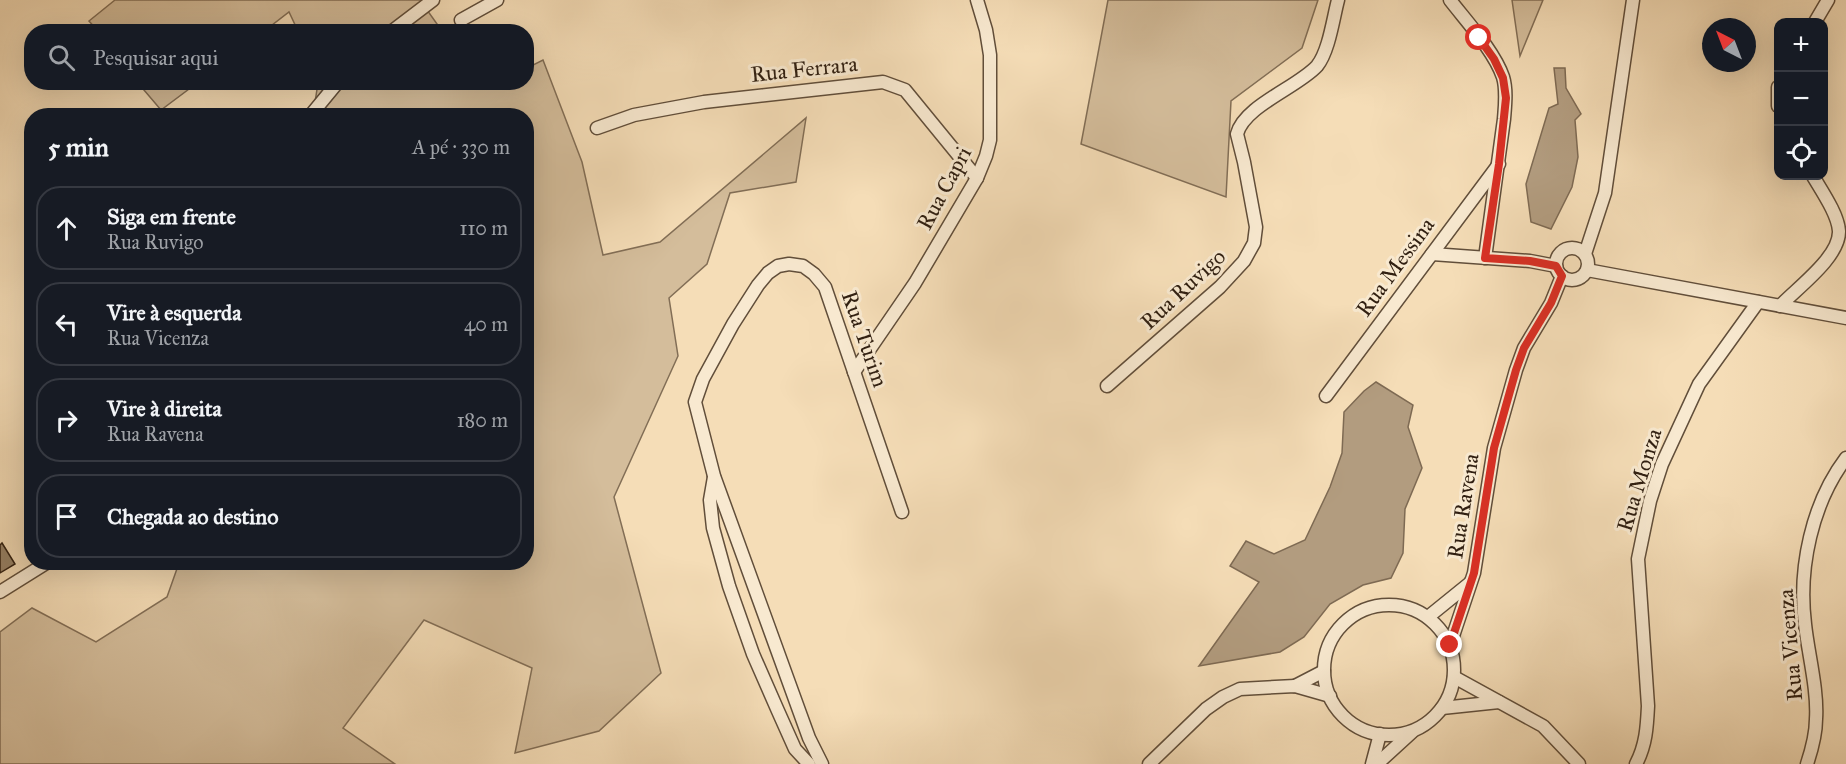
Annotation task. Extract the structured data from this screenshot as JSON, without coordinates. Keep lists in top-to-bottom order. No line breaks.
{"streets":{"street":["Rua Ferrara","Rua Capri","Rua Messina","Rua Ruvigo","Rua Turim","Rua Monza","Rua Ravena","Rua Vicenza"]},"crossings":[["Rua Ferrara","Rua Capri"],["Rua Capri","Rua Turim"]],"north":"top left","page":{"map_buttons":["+","−"],"search":"Pesquisar aqui","heading":["5 min","A pé · 330 m"],"list":[["Siga em frente","Rua Ruvigo","110 m"],["Vire à esquerda","Rua Vicenza","40 m"],["Vire à direita","Rua Ravena","180 m"],"Chegada ao destino"]}}
